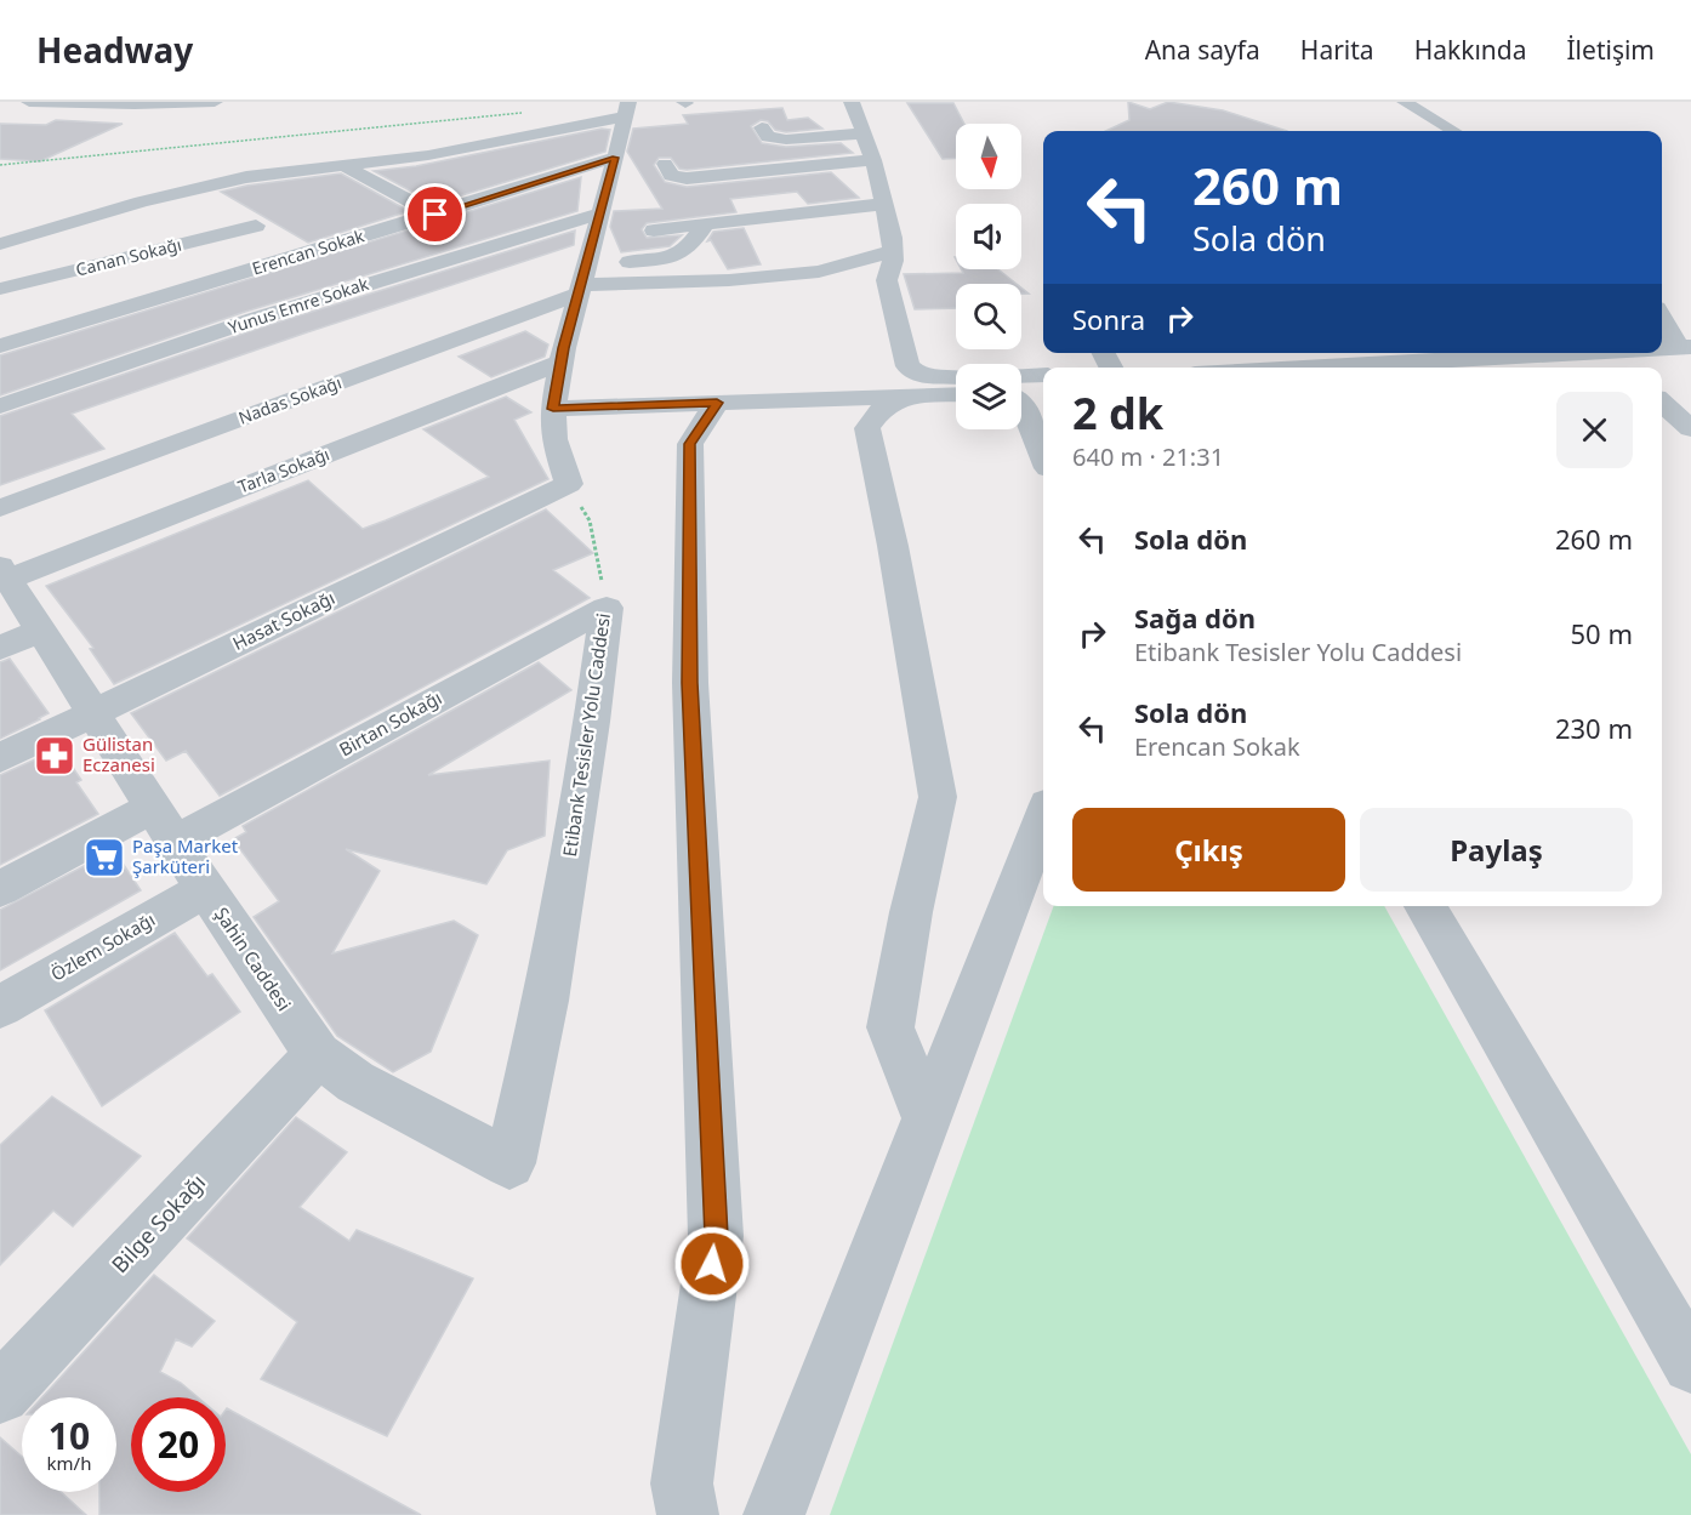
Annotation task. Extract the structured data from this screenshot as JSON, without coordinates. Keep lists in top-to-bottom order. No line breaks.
{"streets":{"street":["Erencan Sokak","Canan Sokağı","Yunus Emre Sokak","Nadas Sokağı","Tarla Sokağı","Hasat Sokağı","Birtan Sokağı","Etibank Tesisler Yolu Caddesi","Özlem Sokağı","Şahin Caddesi","Bilge Sokağı"]},"crossings":[["Tarla Sokağı","Şahin Caddesi"],["Hasat Sokağı","Etibank Tesisler Yolu Caddesi"],["Hasat Sokağı","Şahin Caddesi"],["Birtan Sokağı","Etibank Tesisler Yolu Caddesi"],["Birtan Sokağı","Şahin Caddesi"],["Etibank Tesisler Yolu Caddesi","Şahin Caddesi"],["Özlem Sokağı","Şahin Caddesi"],["Şahin Caddesi","Bilge Sokağı"]],"places":{"pharmacy":["Gülistan Eczanesi"],"supermarket":["Paşa Market Şarküteri"]},"north":"bottom","page":{"header":"Headway","nav":["Ana sayfa","Harita","Hakkında","İletişim"],"turn":["260 m","Sola dön"],"then":"Sonra","heading":["2 dk","640 m · 21:31"],"list":[{"name":"Sola dön","value":"260 m"},{"name":"Sağa dön","note":"Etibank Tesisler Yolu Caddesi","value":"50 m"},{"name":"Sola dön","note":"Erencan Sokak","value":"230 m"}],"buttons":["Çıkış","Paylaş"],"speed":"10 km/h","limit":"20"}}
